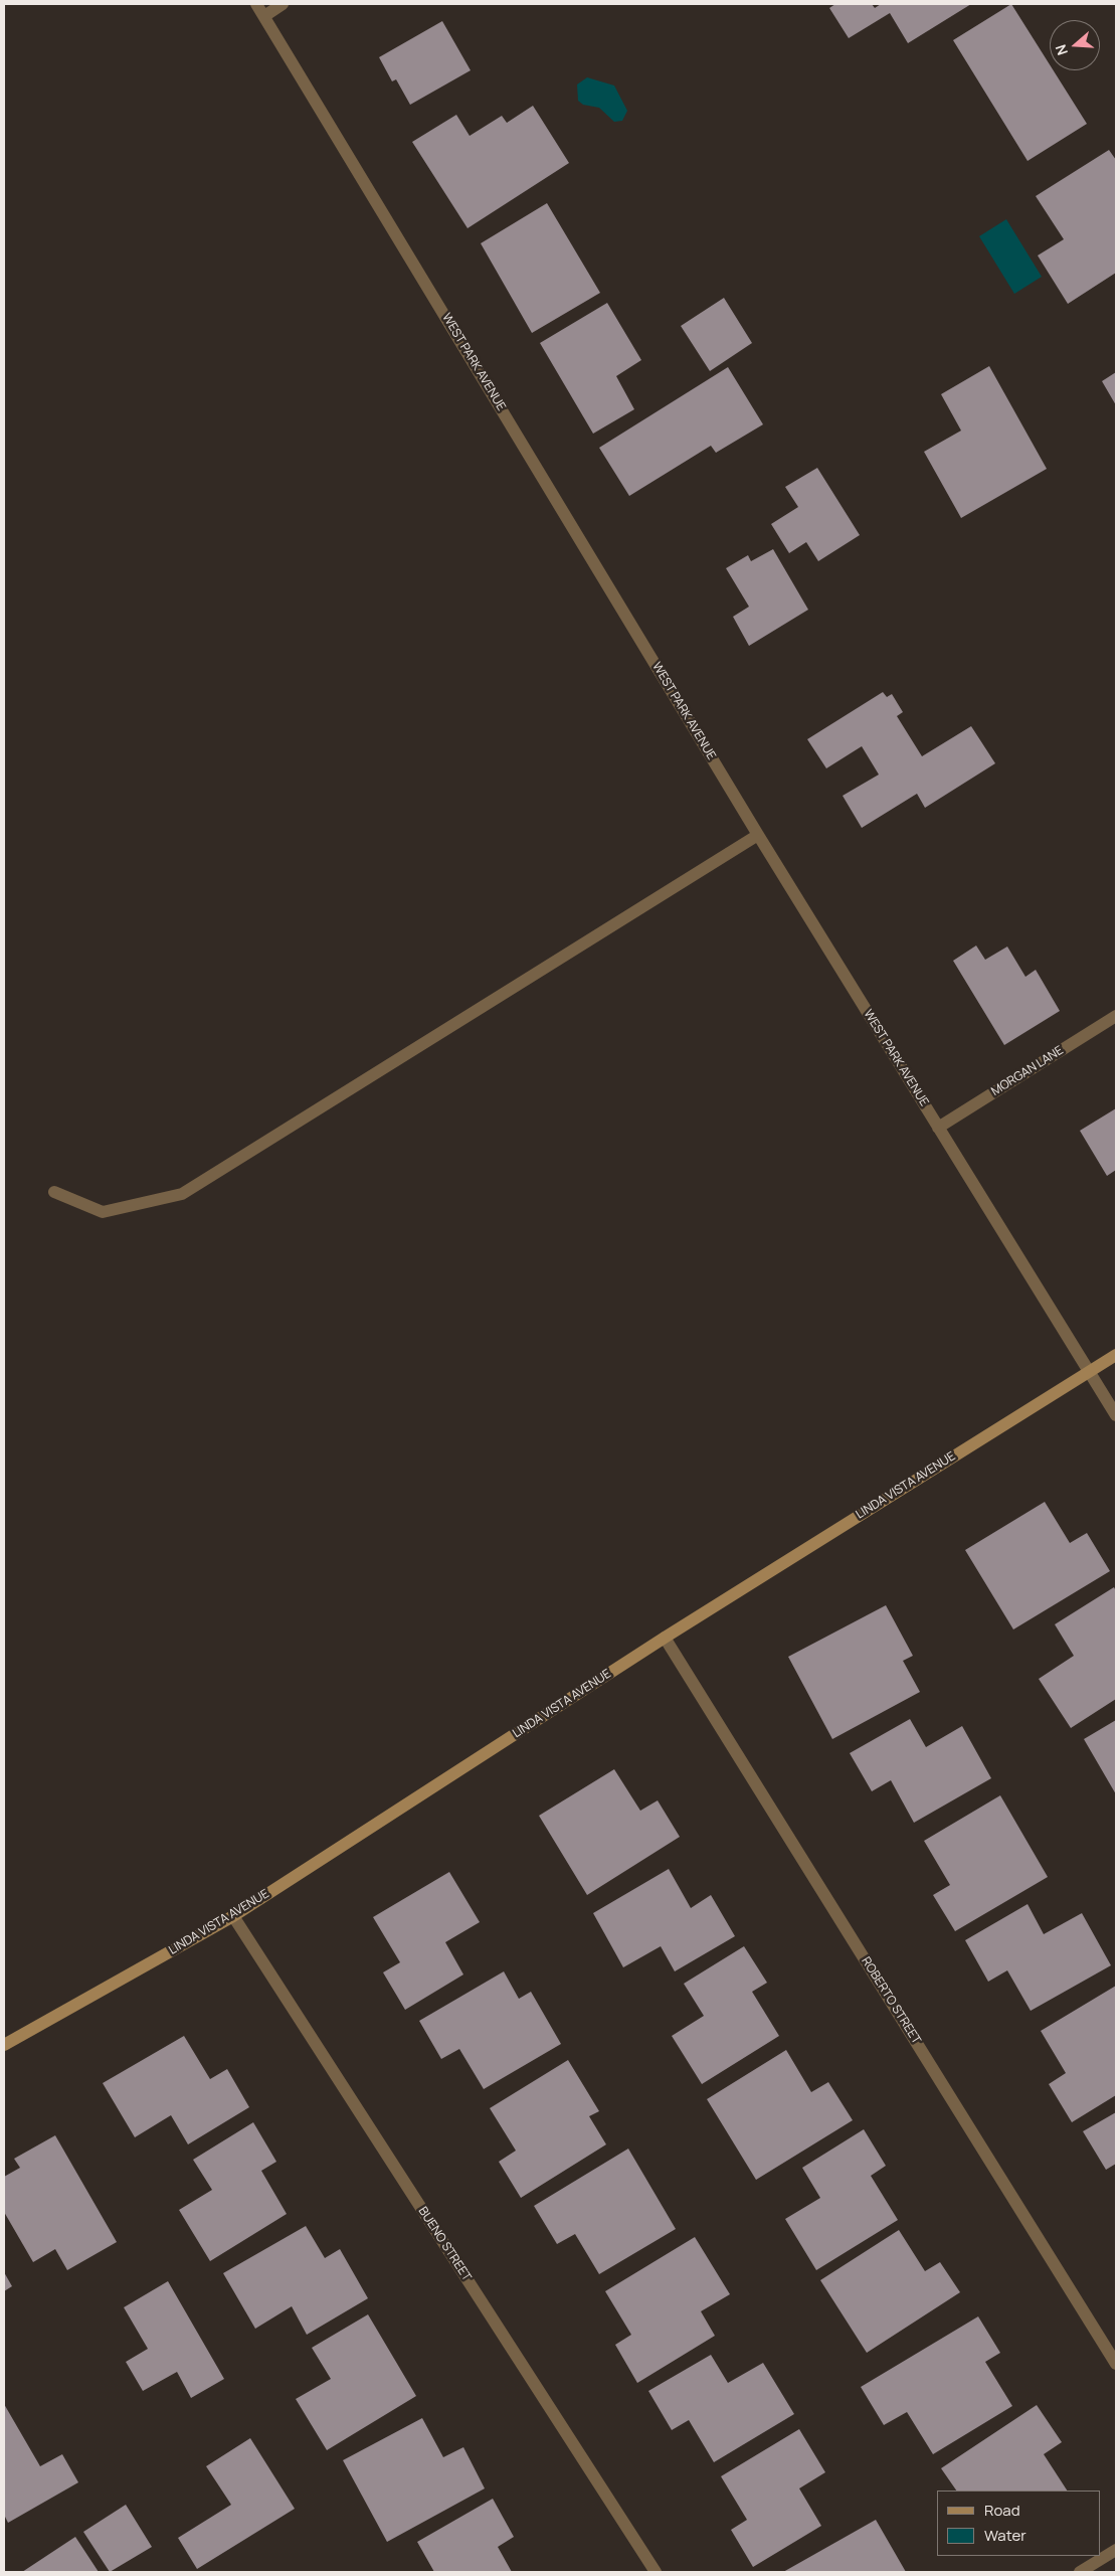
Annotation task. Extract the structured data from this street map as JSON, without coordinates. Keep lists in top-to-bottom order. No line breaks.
{"streets":{"street":["WEST PARK AVENUE","MORGAN LANE","LINDA VISTA AVENUE","ROBERTO STREET","BUENO STREET"]},"crossings":[["WEST PARK AVENUE","MORGAN LANE"],["WEST PARK AVENUE","LINDA VISTA AVENUE"],["LINDA VISTA AVENUE","ROBERTO STREET"],["LINDA VISTA AVENUE","BUENO STREET"]],"legend":["Road","Water"],"north":"left"}
